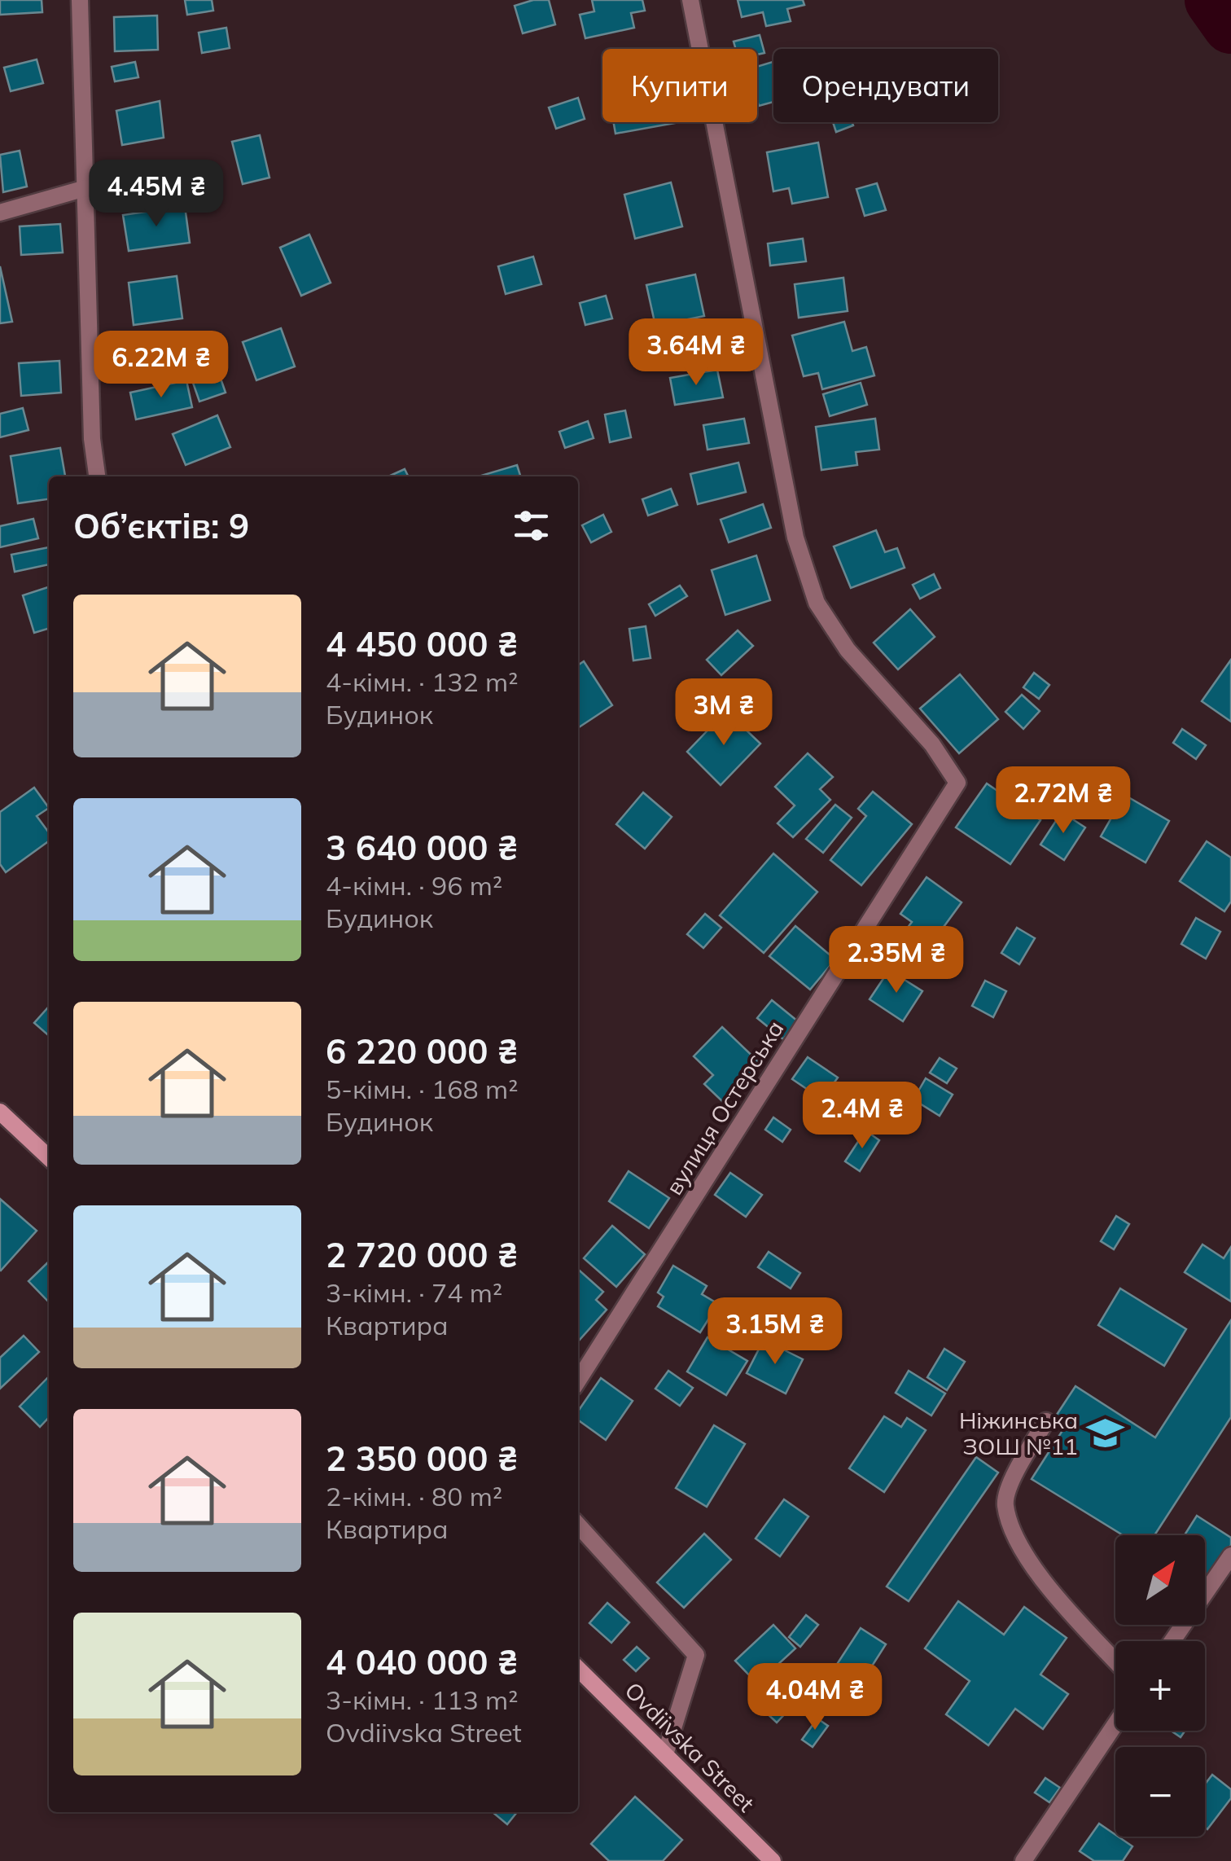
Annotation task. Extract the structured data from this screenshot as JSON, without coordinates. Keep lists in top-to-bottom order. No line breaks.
{"streets":{"main road":["Ovdiivska Street"],"street":["вулиця Остерська"]},"places":{"school or university":["Ніжинська ЗОШ №11"]},"north":"top right","page":{"chip":["Купити","Орендувати"],"price":["4.45M ₴","3.64M ₴","6.22M ₴","3M ₴","2.72M ₴","2.35M ₴","2.4M ₴","3.15M ₴","4.04M ₴"],"heading":"Об’єктів: 9","list":[{"name":"4 450 000 ₴","note":"4-кімн. · 132 m² · Будинок"},{"name":"3 640 000 ₴","note":"4-кімн. · 96 m² · Будинок"},{"name":"6 220 000 ₴","note":"5-кімн. · 168 m² · Будинок"},{"name":"2 720 000 ₴","note":"3-кімн. · 74 m² · Квартира"},{"name":"2 350 000 ₴","note":"2-кімн. · 80 m² · Квартира"},{"name":"4 040 000 ₴","note":"3-кімн. · 113 m² · Ovdiivska Street"}],"map_buttons":["+","−"]}}
